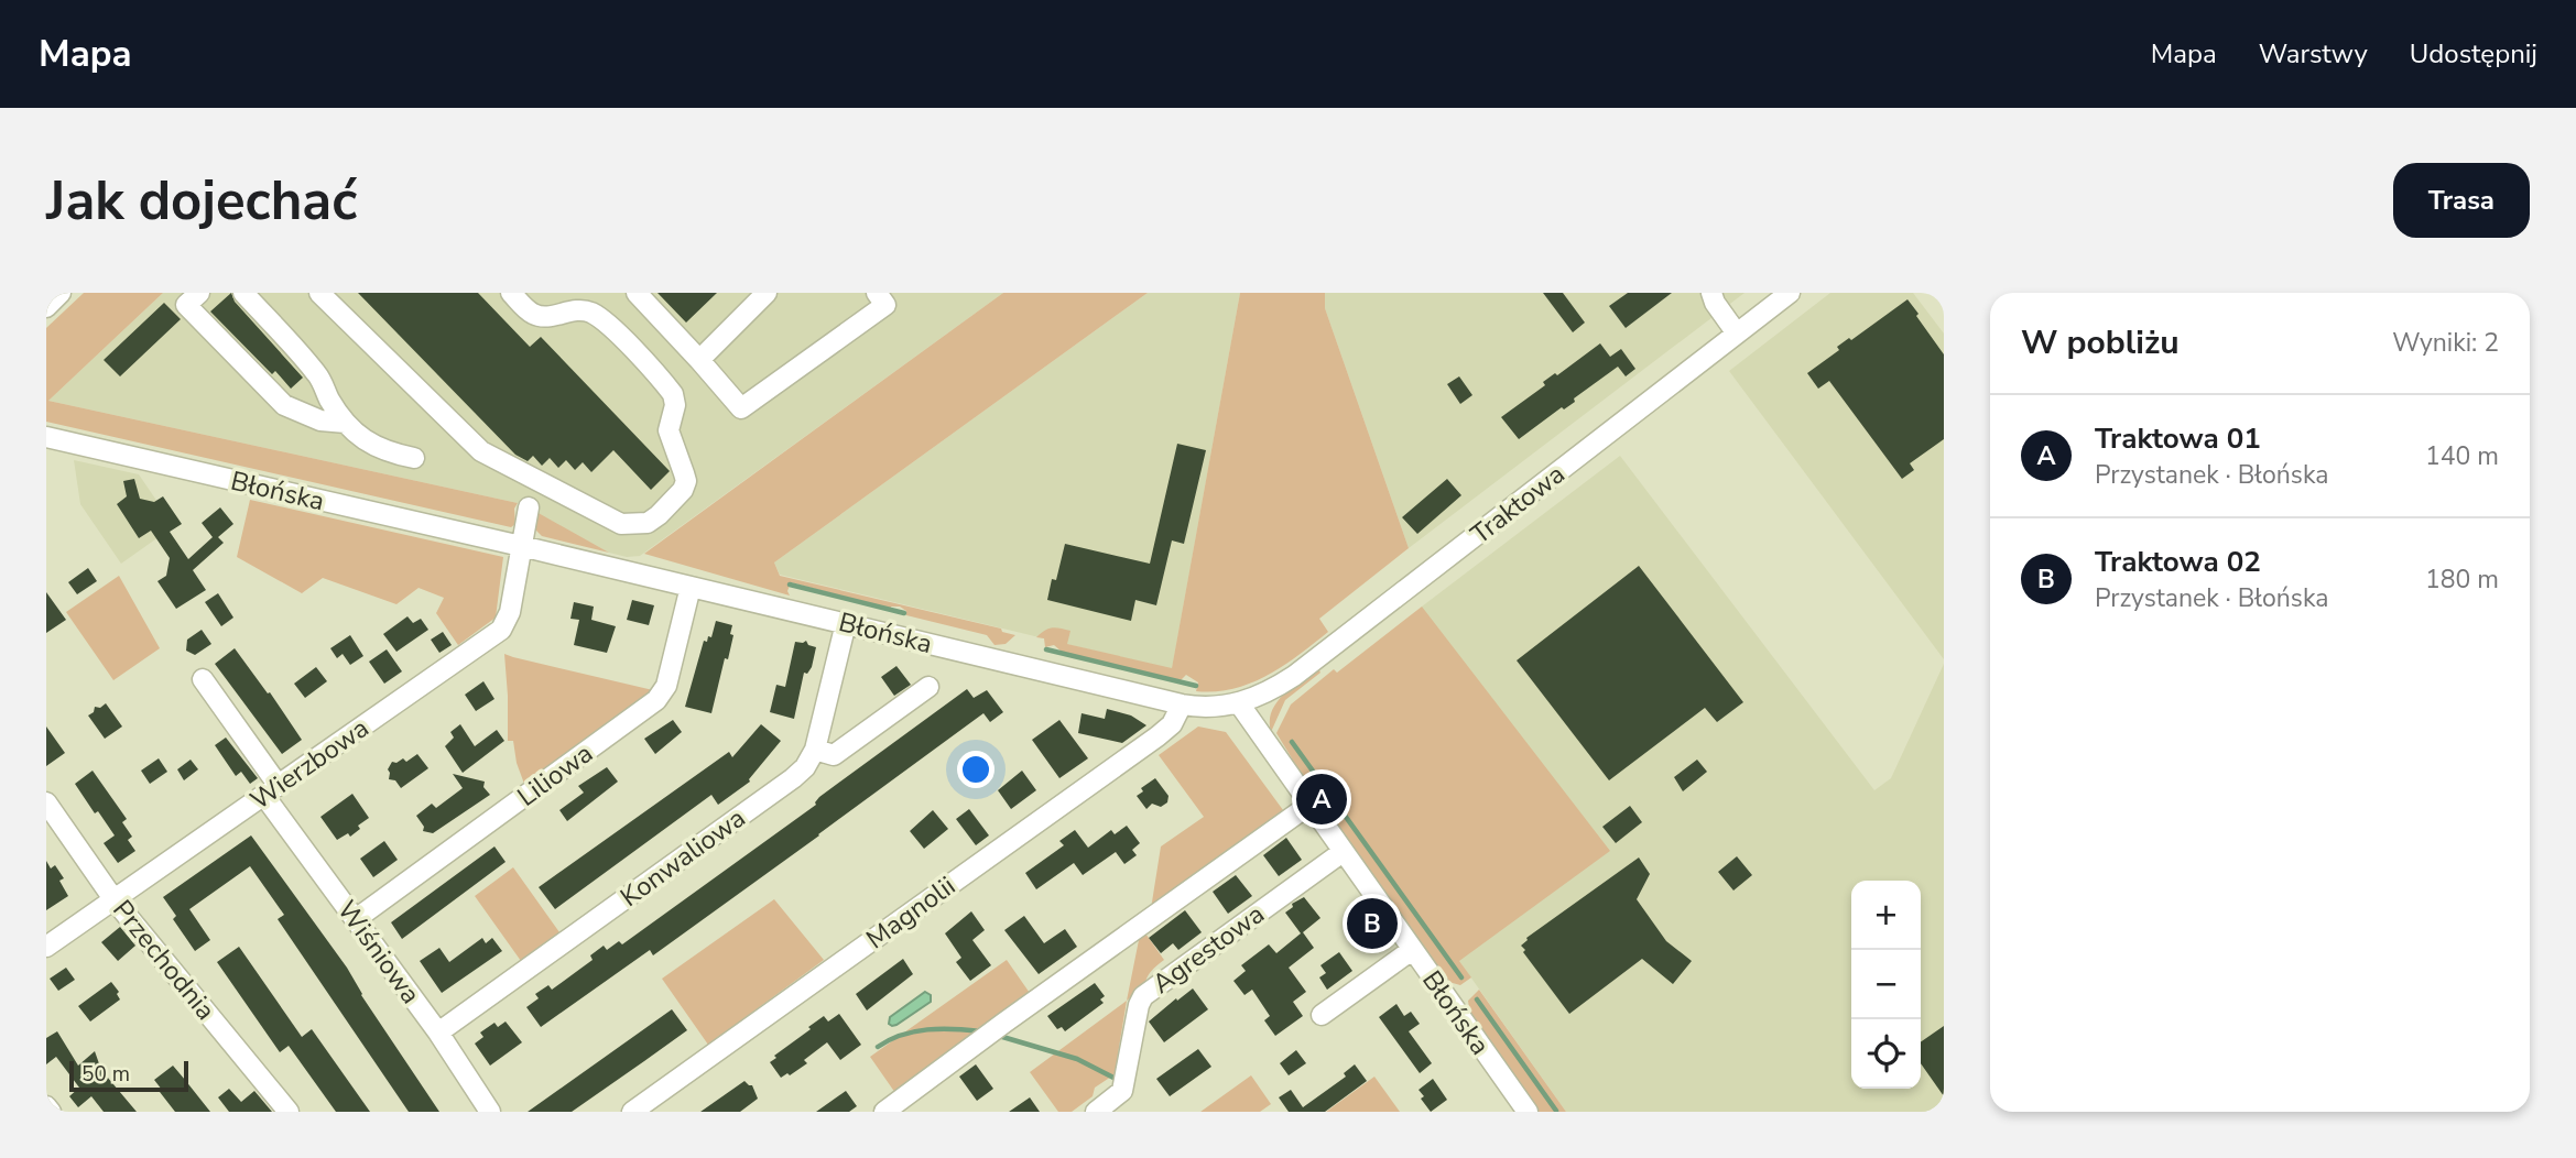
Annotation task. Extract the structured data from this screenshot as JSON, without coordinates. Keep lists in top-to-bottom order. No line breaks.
{"streets":{"street":["Błońska","Traktowa","Wierzbowa","Liliowa","Konwaliowa","Magnolii","Agrestowa","Wiśniowa","Przechodnia"]},"crossings":[["Błońska","Traktowa"],["Błońska","Wierzbowa"],["Błońska","Liliowa"],["Błońska","Konwaliowa"],["Błońska","Magnolii"],["Błońska","Agrestowa"],["Wierzbowa","Wiśniowa"],["Wierzbowa","Przechodnia"],["Liliowa","Wiśniowa"],["Konwaliowa","Wiśniowa"]],"scale_bar":"50 m","page":{"header":"Mapa","nav":["Mapa","Warstwy","Udostępnij"],"buttons":"Trasa","title":"Jak dojechać","heading":["W pobliżu","Wyniki: 2"],"list":[{"mark":"A","name":"Traktowa 01","note":"Przystanek · Błońska","value":"140 m"},{"mark":"B","name":"Traktowa 02","note":"Przystanek · Błońska","value":"180 m"}],"pins":["A","B"],"map_buttons":["+","−"],"scale":"50 m"}}
